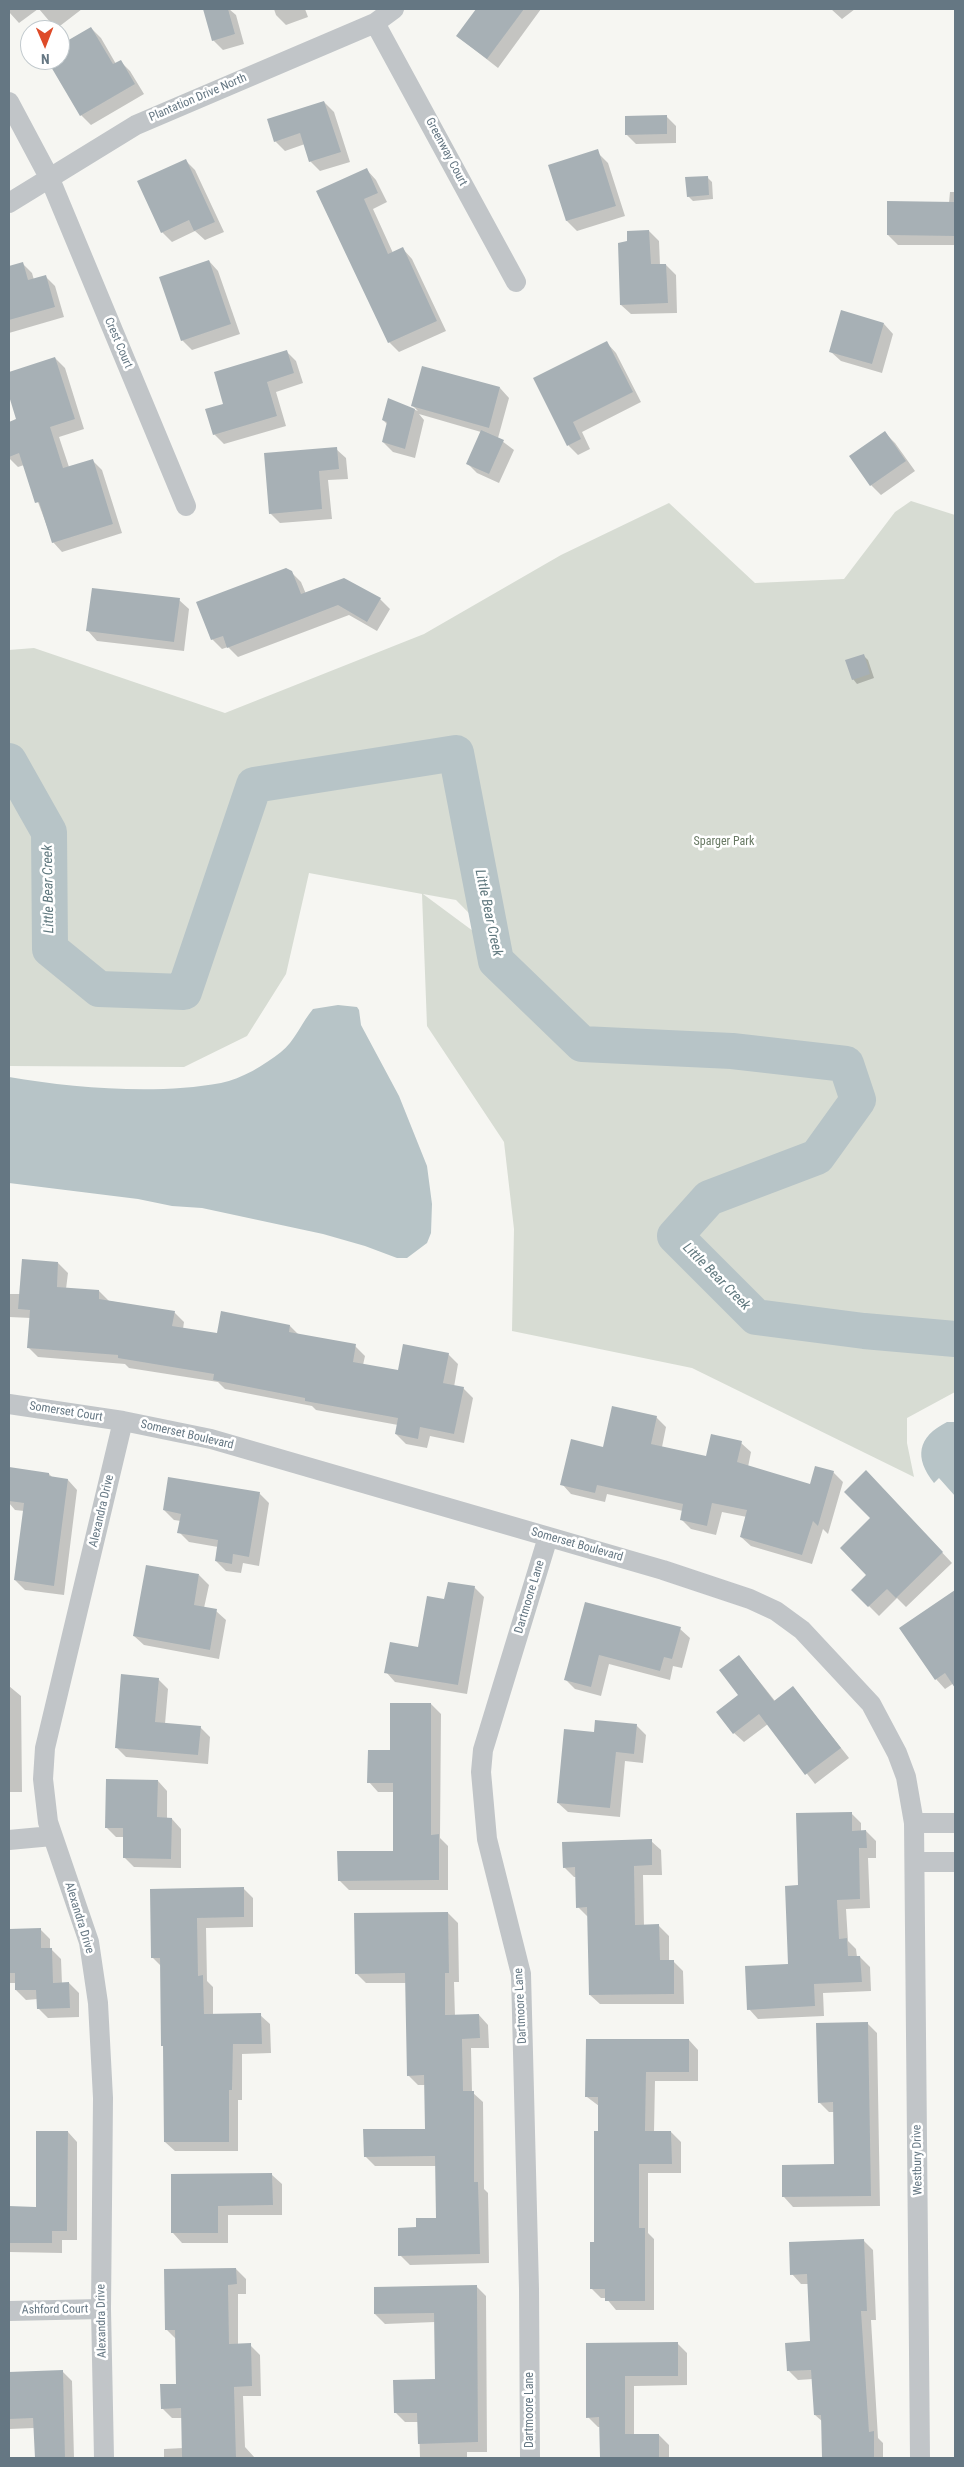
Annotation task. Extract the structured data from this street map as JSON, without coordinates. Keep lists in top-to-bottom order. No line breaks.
{"streets":{"street":["Plantation Drive North","Greenway Court","Crest Court","Somerset Court","Somerset Boulevard","Alexandra Drive","Dartmoore Lane","Westbury Drive","Ashford Court"]},"crossings":[["Plantation Drive North","Greenway Court"],["Plantation Drive North","Crest Court"],["Somerset Court","Somerset Boulevard"],["Somerset Court","Alexandra Drive"],["Somerset Boulevard","Alexandra Drive"],["Somerset Boulevard","Dartmoore Lane"],["Somerset Boulevard","Westbury Drive"],["Alexandra Drive","Ashford Court"]],"water":["Little Bear Creek"],"parks":["Sparger Park"],"north":"bottom"}
